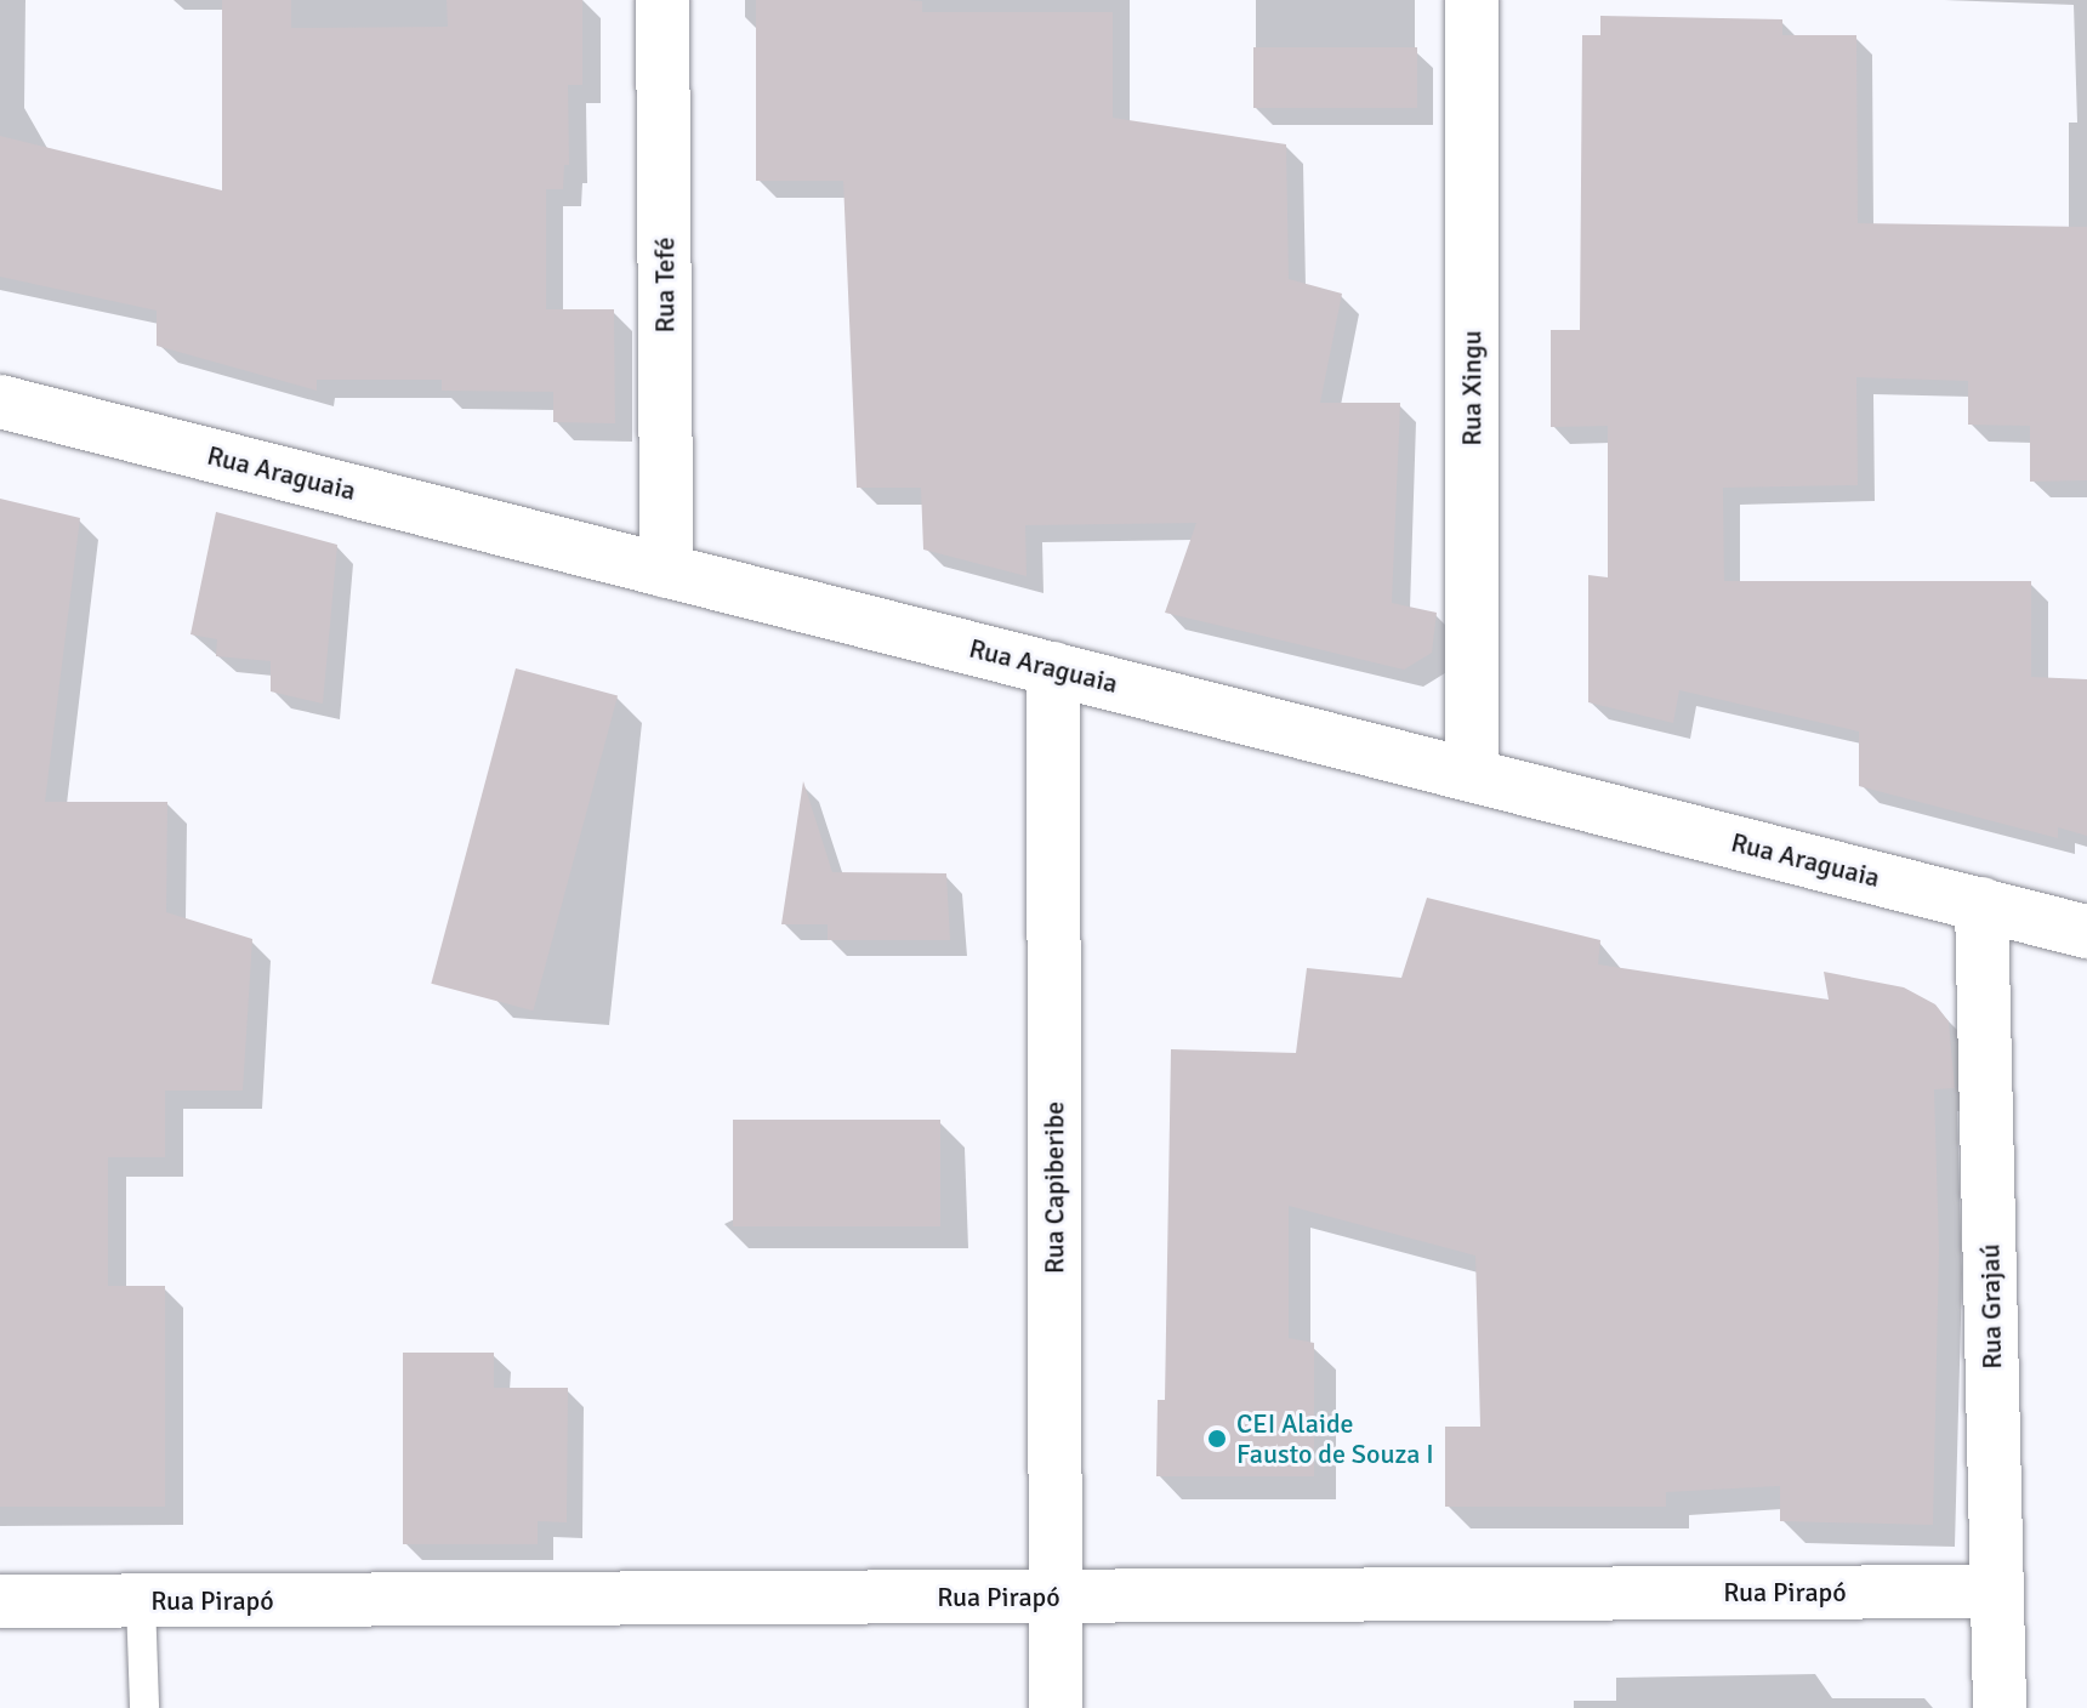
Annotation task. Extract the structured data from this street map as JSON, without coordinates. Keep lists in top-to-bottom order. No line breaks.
{"streets":{"street":["Rua Tefé","Rua Xingu","Rua Araguaia","Rua Capiberibe","Rua Grajaú","Rua Pirapó"]},"crossings":[["Rua Tefé","Rua Araguaia"],["Rua Xingu","Rua Araguaia"],["Rua Araguaia","Rua Capiberibe"],["Rua Araguaia","Rua Grajaú"],["Rua Capiberibe","Rua Pirapó"],["Rua Grajaú","Rua Pirapó"]],"places":["CEI Alaide Fausto de Souza I"]}
